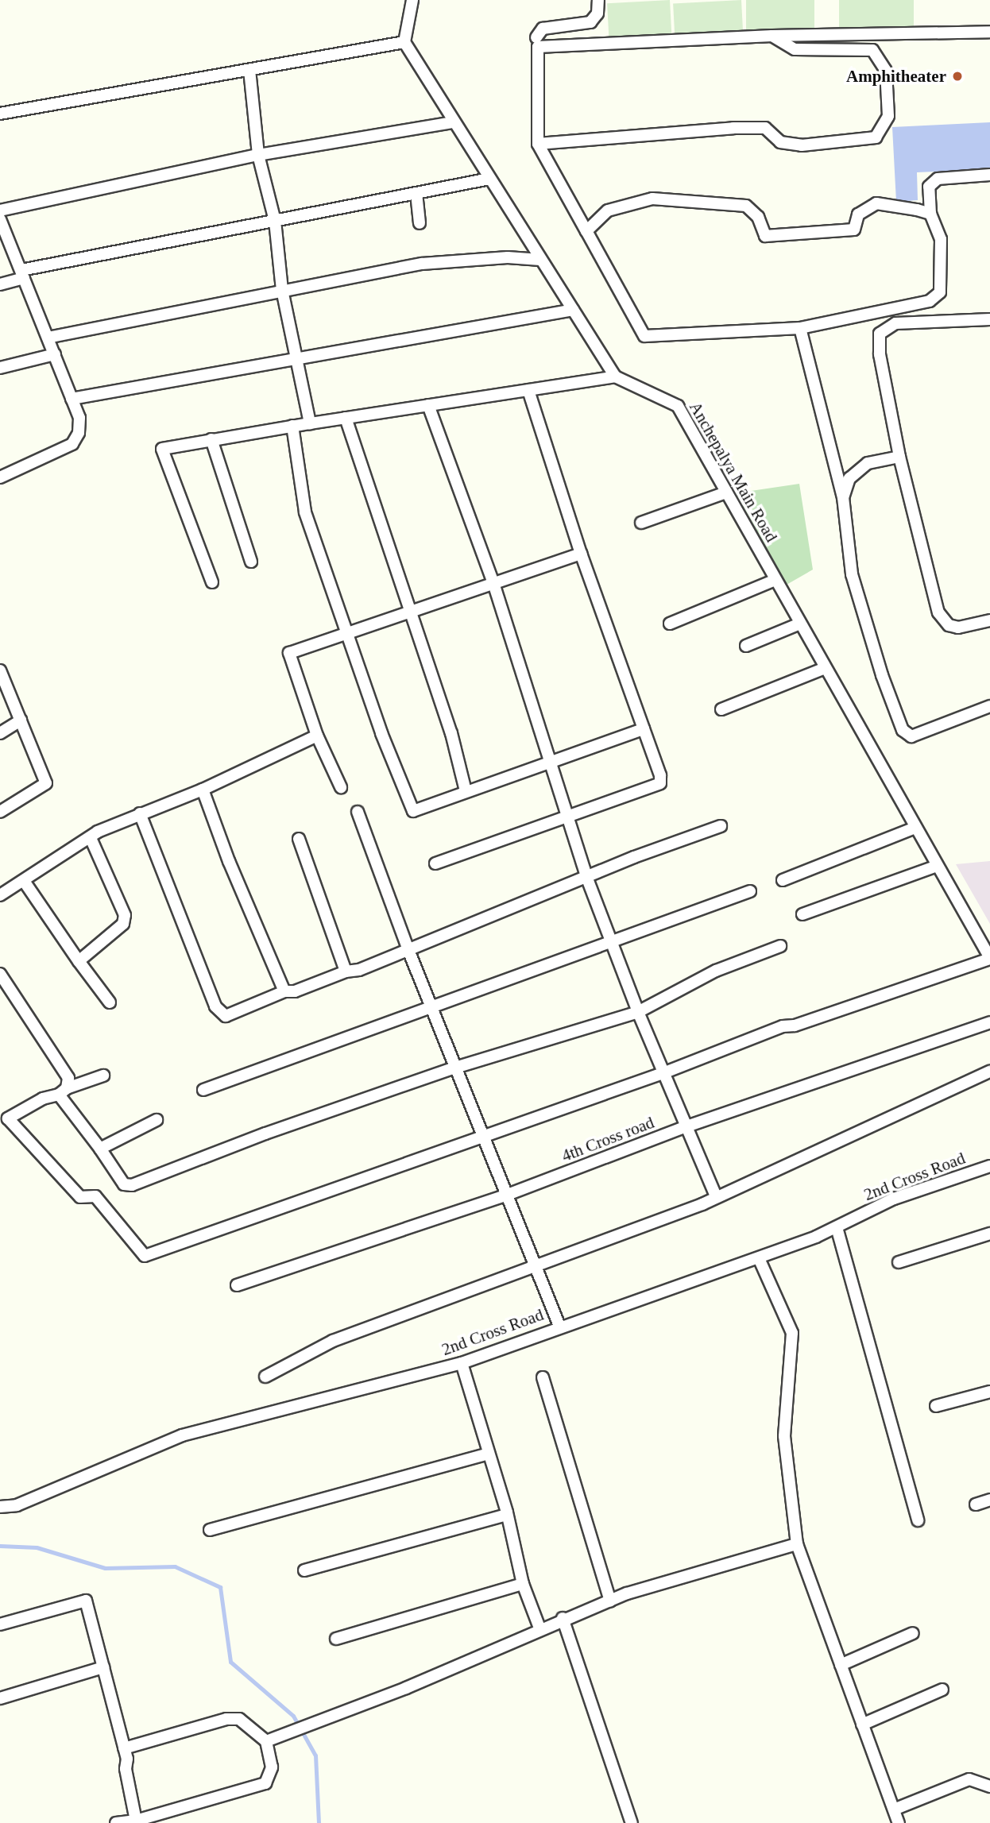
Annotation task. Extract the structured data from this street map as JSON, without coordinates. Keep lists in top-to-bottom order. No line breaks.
{"streets":{"street":["Anchepalya Main Road","4th Cross road","2nd Cross Road"]},"places":["Amphitheater"]}
